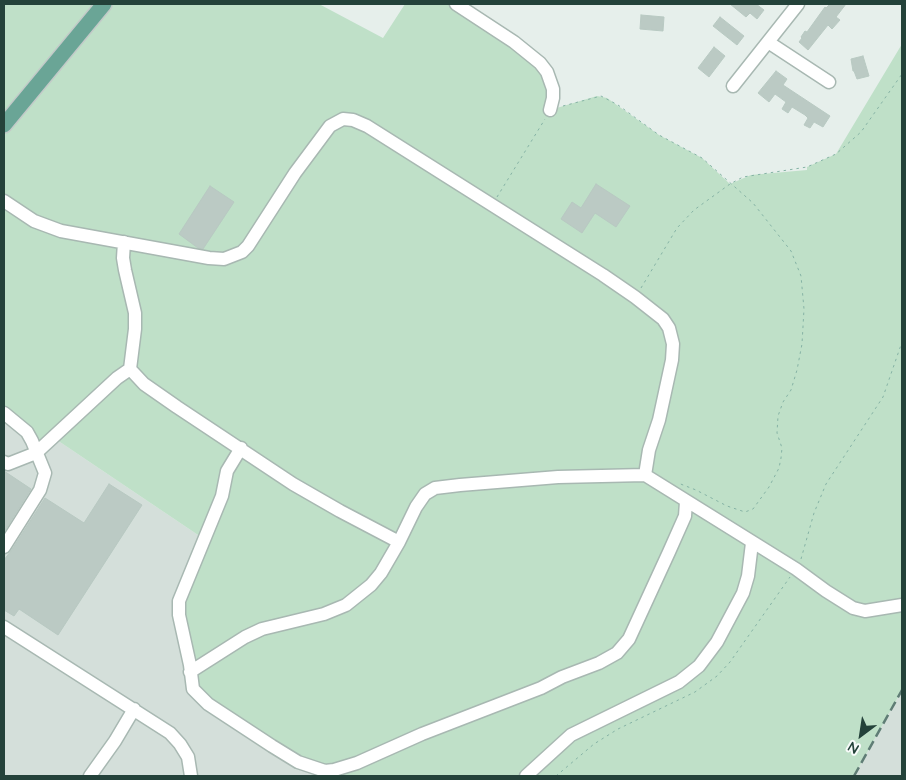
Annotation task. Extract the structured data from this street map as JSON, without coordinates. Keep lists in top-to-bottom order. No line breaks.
{"north":"bottom left"}
